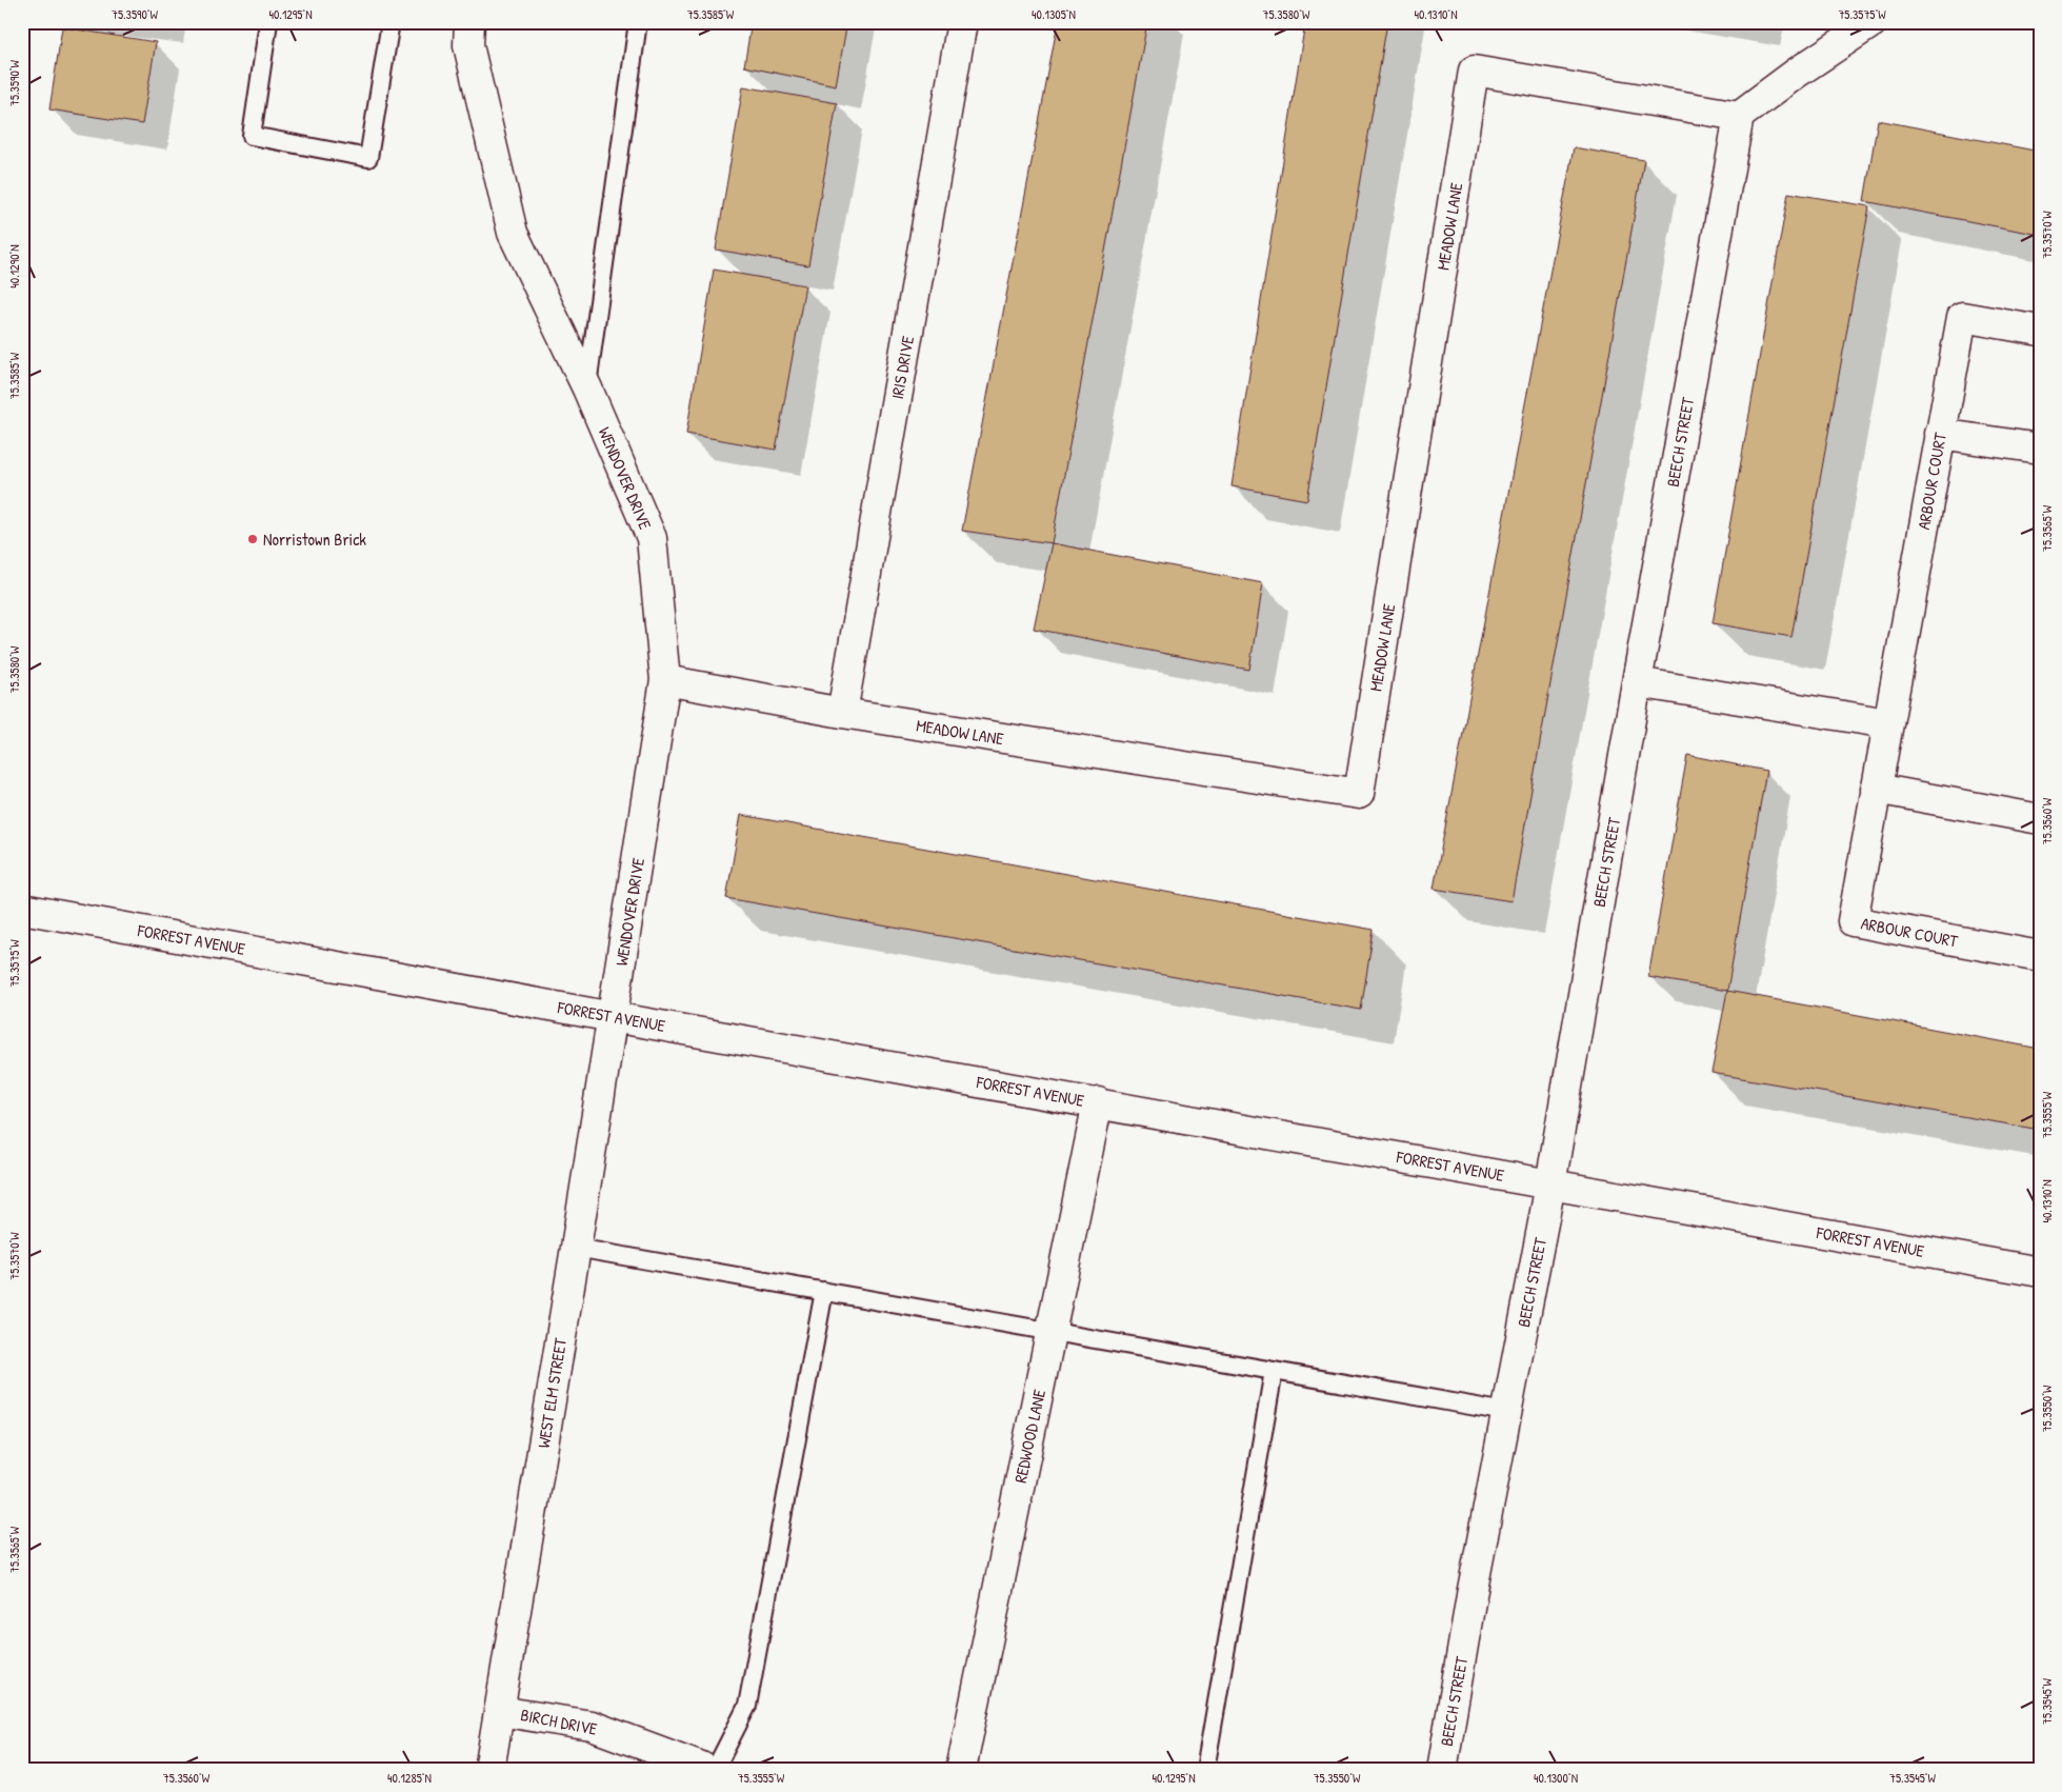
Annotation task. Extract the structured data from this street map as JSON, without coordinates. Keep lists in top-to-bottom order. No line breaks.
{"streets":{"street":["MEADOW LANE","IRIS DRIVE","BEECH STREET","WENDOVER DRIVE","ARBOUR COURT","FORREST AVENUE","WEST ELM STREET","REDWOOD LANE","BIRCH DRIVE"]},"crossings":[["MEADOW LANE","IRIS DRIVE"],["MEADOW LANE","BEECH STREET"],["MEADOW LANE","WENDOVER DRIVE"],["BEECH STREET","FORREST AVENUE"],["WENDOVER DRIVE","FORREST AVENUE"],["WENDOVER DRIVE","WEST ELM STREET"],["FORREST AVENUE","WEST ELM STREET"],["FORREST AVENUE","REDWOOD LANE"],["WEST ELM STREET","BIRCH DRIVE"]],"places":["Norristown Brick"],"coordinates":["75.3590°W","40.1295°N","75.3585°W","40.1305°N","75.3580°W","40.1310°N","75.3575°W","75.3570°W","40.1290°N","75.3565°W","75.3560°W","75.3555°W","75.3550°W","75.3545°W","40.1285°N","40.1300°N"]}
